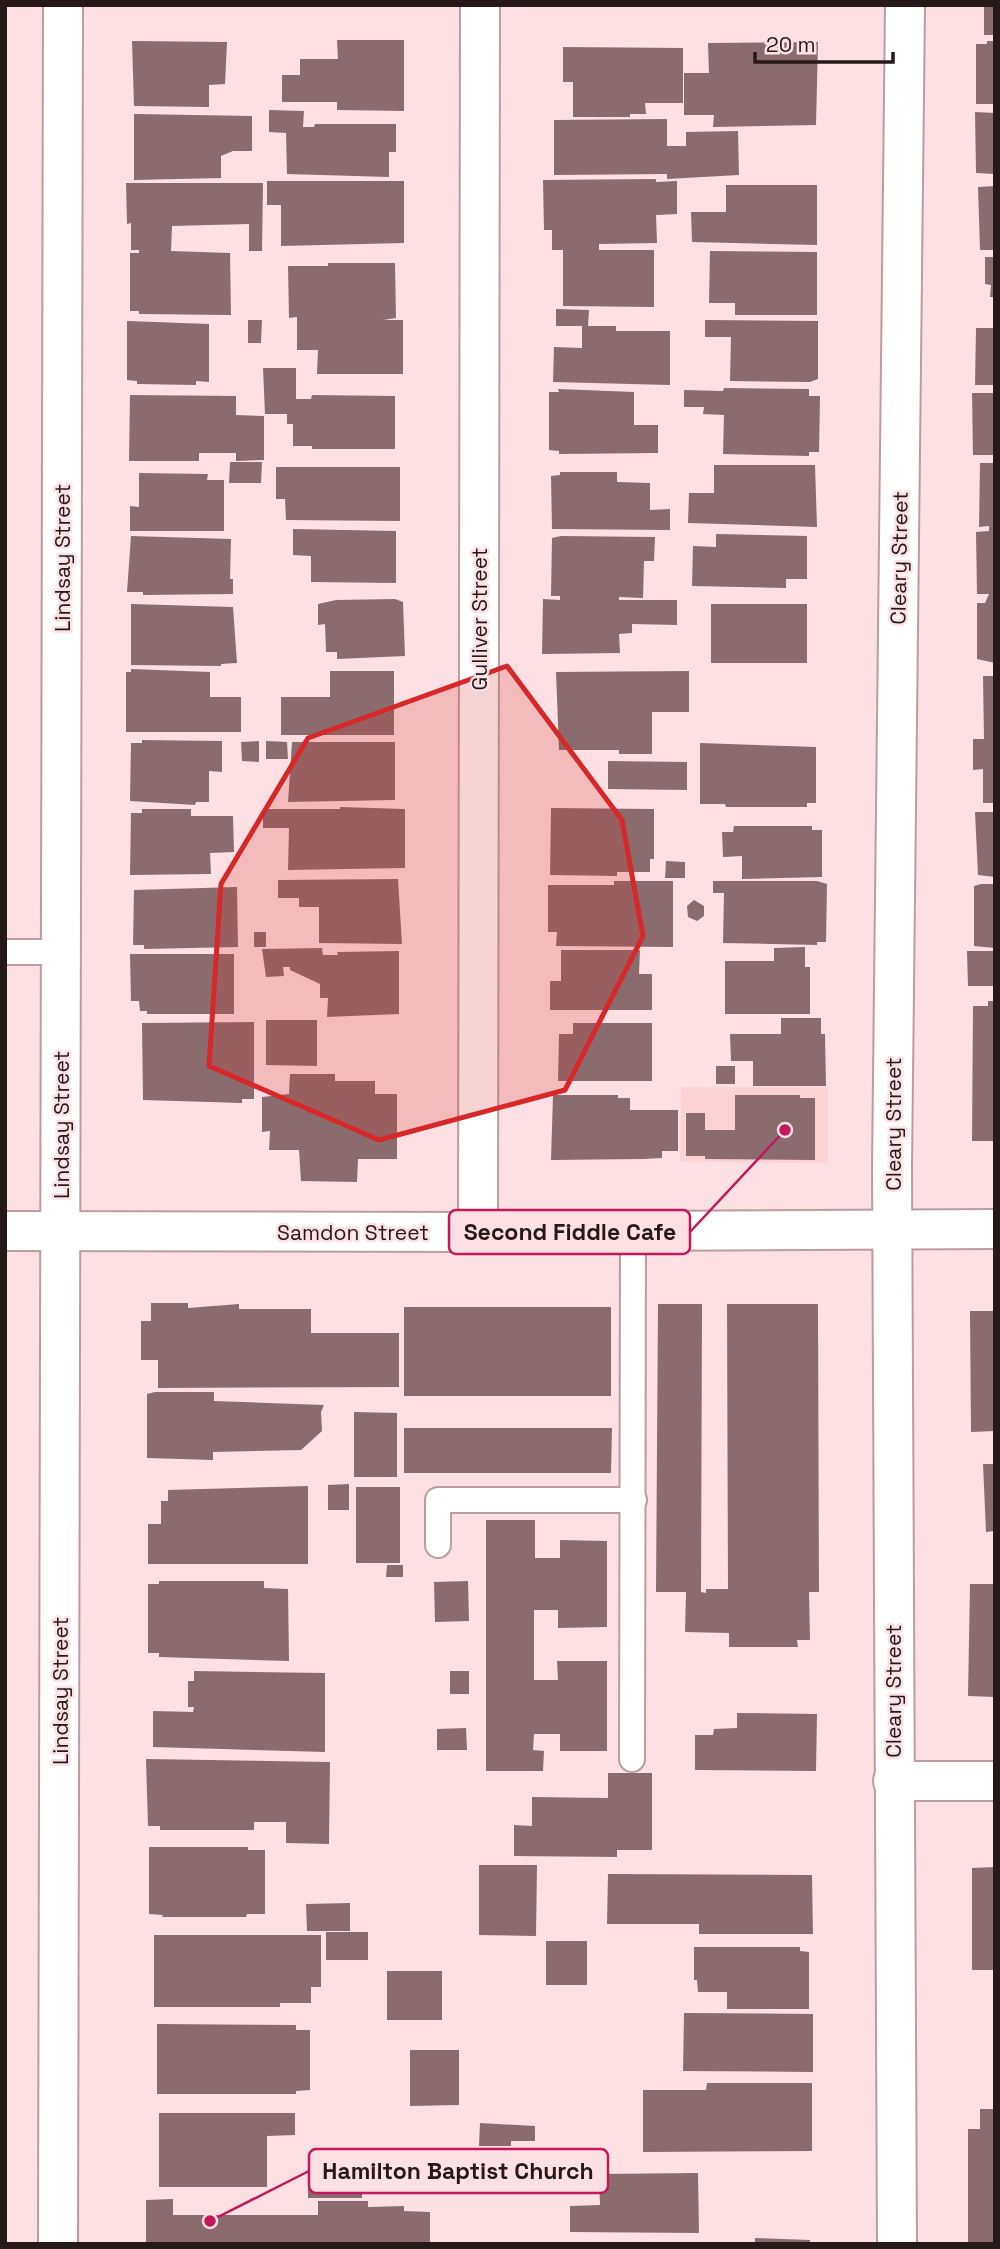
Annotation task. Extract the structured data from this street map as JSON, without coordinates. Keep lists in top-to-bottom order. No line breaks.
{"streets":{"street":["Lindsay Street","Cleary Street","Gulliver Street","Samdon Street"]},"crossings":[["Lindsay Street","Samdon Street"],["Cleary Street","Samdon Street"],["Gulliver Street","Samdon Street"]],"places":["Second Fiddle Cafe","Hamilton Baptist Church"],"scale_bar":"20 m"}
